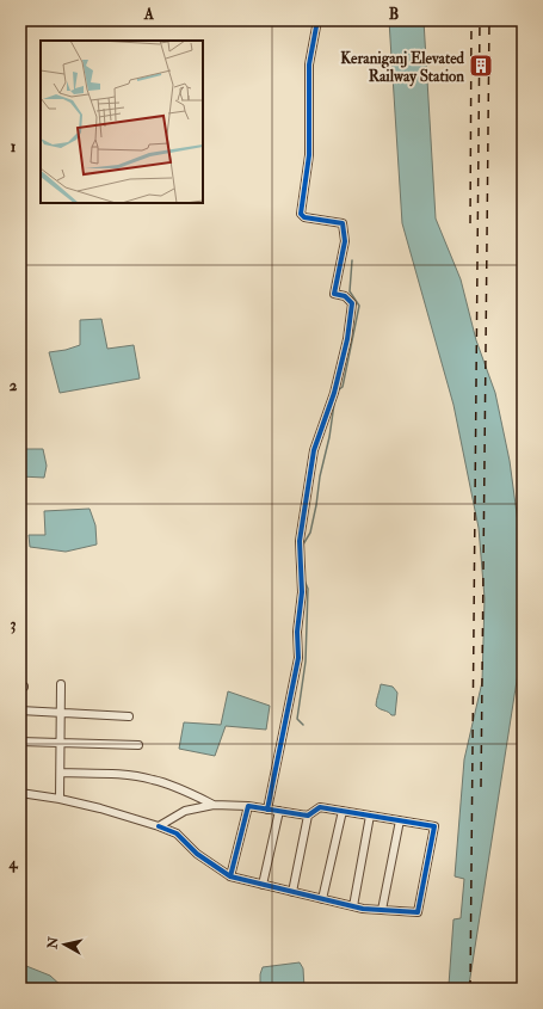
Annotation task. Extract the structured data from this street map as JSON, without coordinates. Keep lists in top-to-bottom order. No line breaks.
{"places":{"building":["Keraniganj Elevated Railway Station"]},"north":"left","grid":{"columns":["A","B"],"rows":["1","2","3","4"]}}
